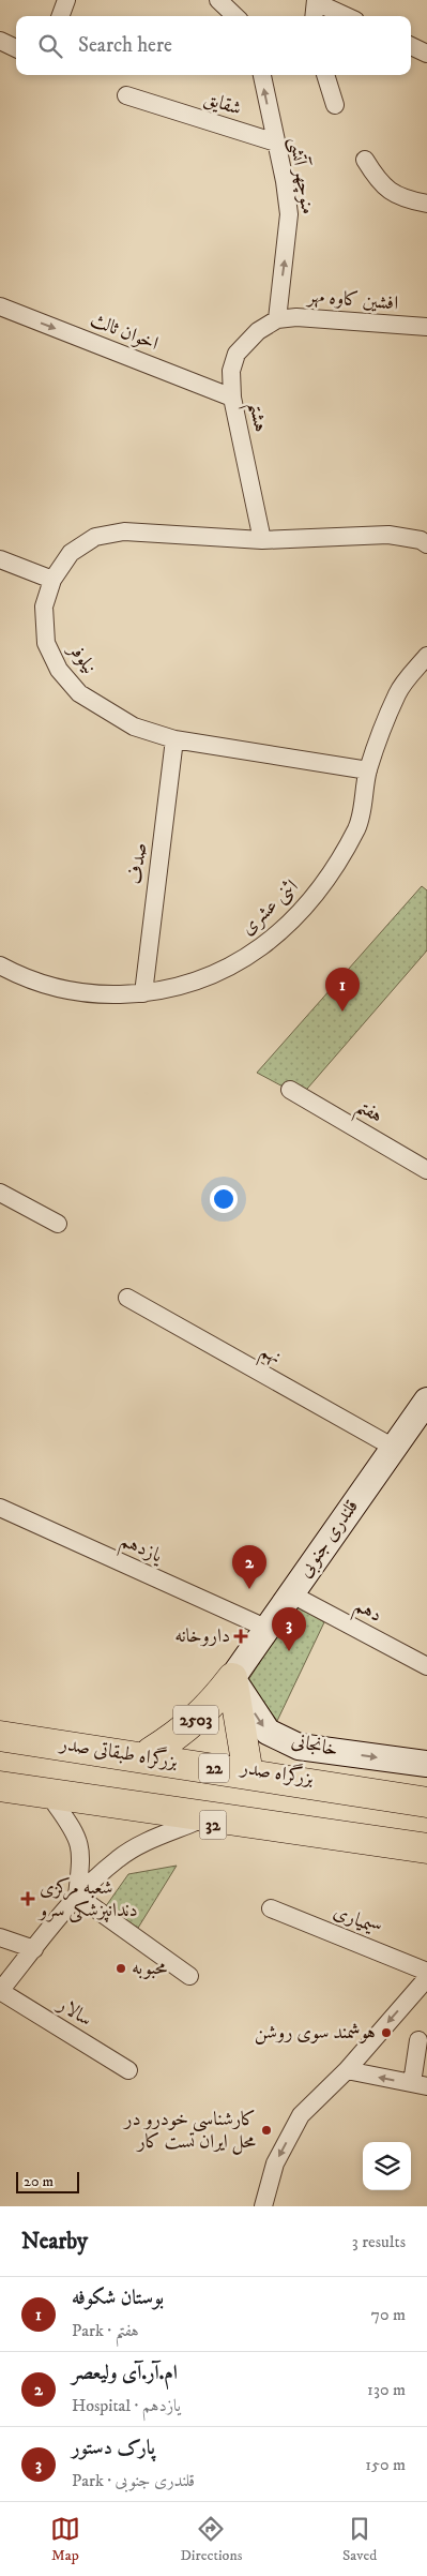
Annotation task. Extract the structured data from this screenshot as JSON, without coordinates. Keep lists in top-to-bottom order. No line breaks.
{"streets":{"highway":["2503","بزرگراه طبقاتی صدر","22","بزرگراه صدر","32"],"street":["شقایق","منوچهر آتشی","افشین کاوه مهر","اخوان ثالث","هشتم","نیلوفر","صدف","اثنی عشری","هفتم","نهم","قلندری جنوبی","یازدهم","دهم","خانجانی","سیمیاری","سالار"]},"crossings":[["شقایق","منوچهر آتشی"],["منوچهر آتشی","افشین کاوه مهر"],["منوچهر آتشی","هشتم"],["افشین کاوه مهر","هشتم"],["اخوان ثالث","هشتم"],["هشتم","نیلوفر"],["نیلوفر","صدف"],["نیلوفر","اثنی عشری"],["صدف","اثنی عشری"],["نهم","قلندری جنوبی"],["قلندری جنوبی","یازدهم"],["قلندری جنوبی","دهم"],["قلندری جنوبی","2503"],["قلندری جنوبی","خانجانی"],["2503","خانجانی"],["2503","بزرگراه صدر"]],"one_way":["منوچهر آتشی","اخوان ثالث","خانجانی"],"places":{"health":["داروخانه","شعبه مرکزی دندانپزشکی سرو"],"other":["محبوبه","هوشمند سوی روشن","کارشناسی خودرو در محل ایران تست کار"]},"scale_bar":"20 m","page":{"search":"Search here","pins":["1","2","3"],"scale":"20 m","heading":["Nearby","3 results"],"list":[{"mark":"1","name":"بوستان شکوفه","note":"Park · هفتم","value":"70 m"},{"mark":"2","name":"ام.آر.آی ولیعصر","note":"Hospital · یازدهم","value":"130 m"},{"mark":"3","name":"پارک دستور","note":"Park · قلندری جنوبی","value":"150 m"}],"nav":["Map","Directions","Saved"]}}
